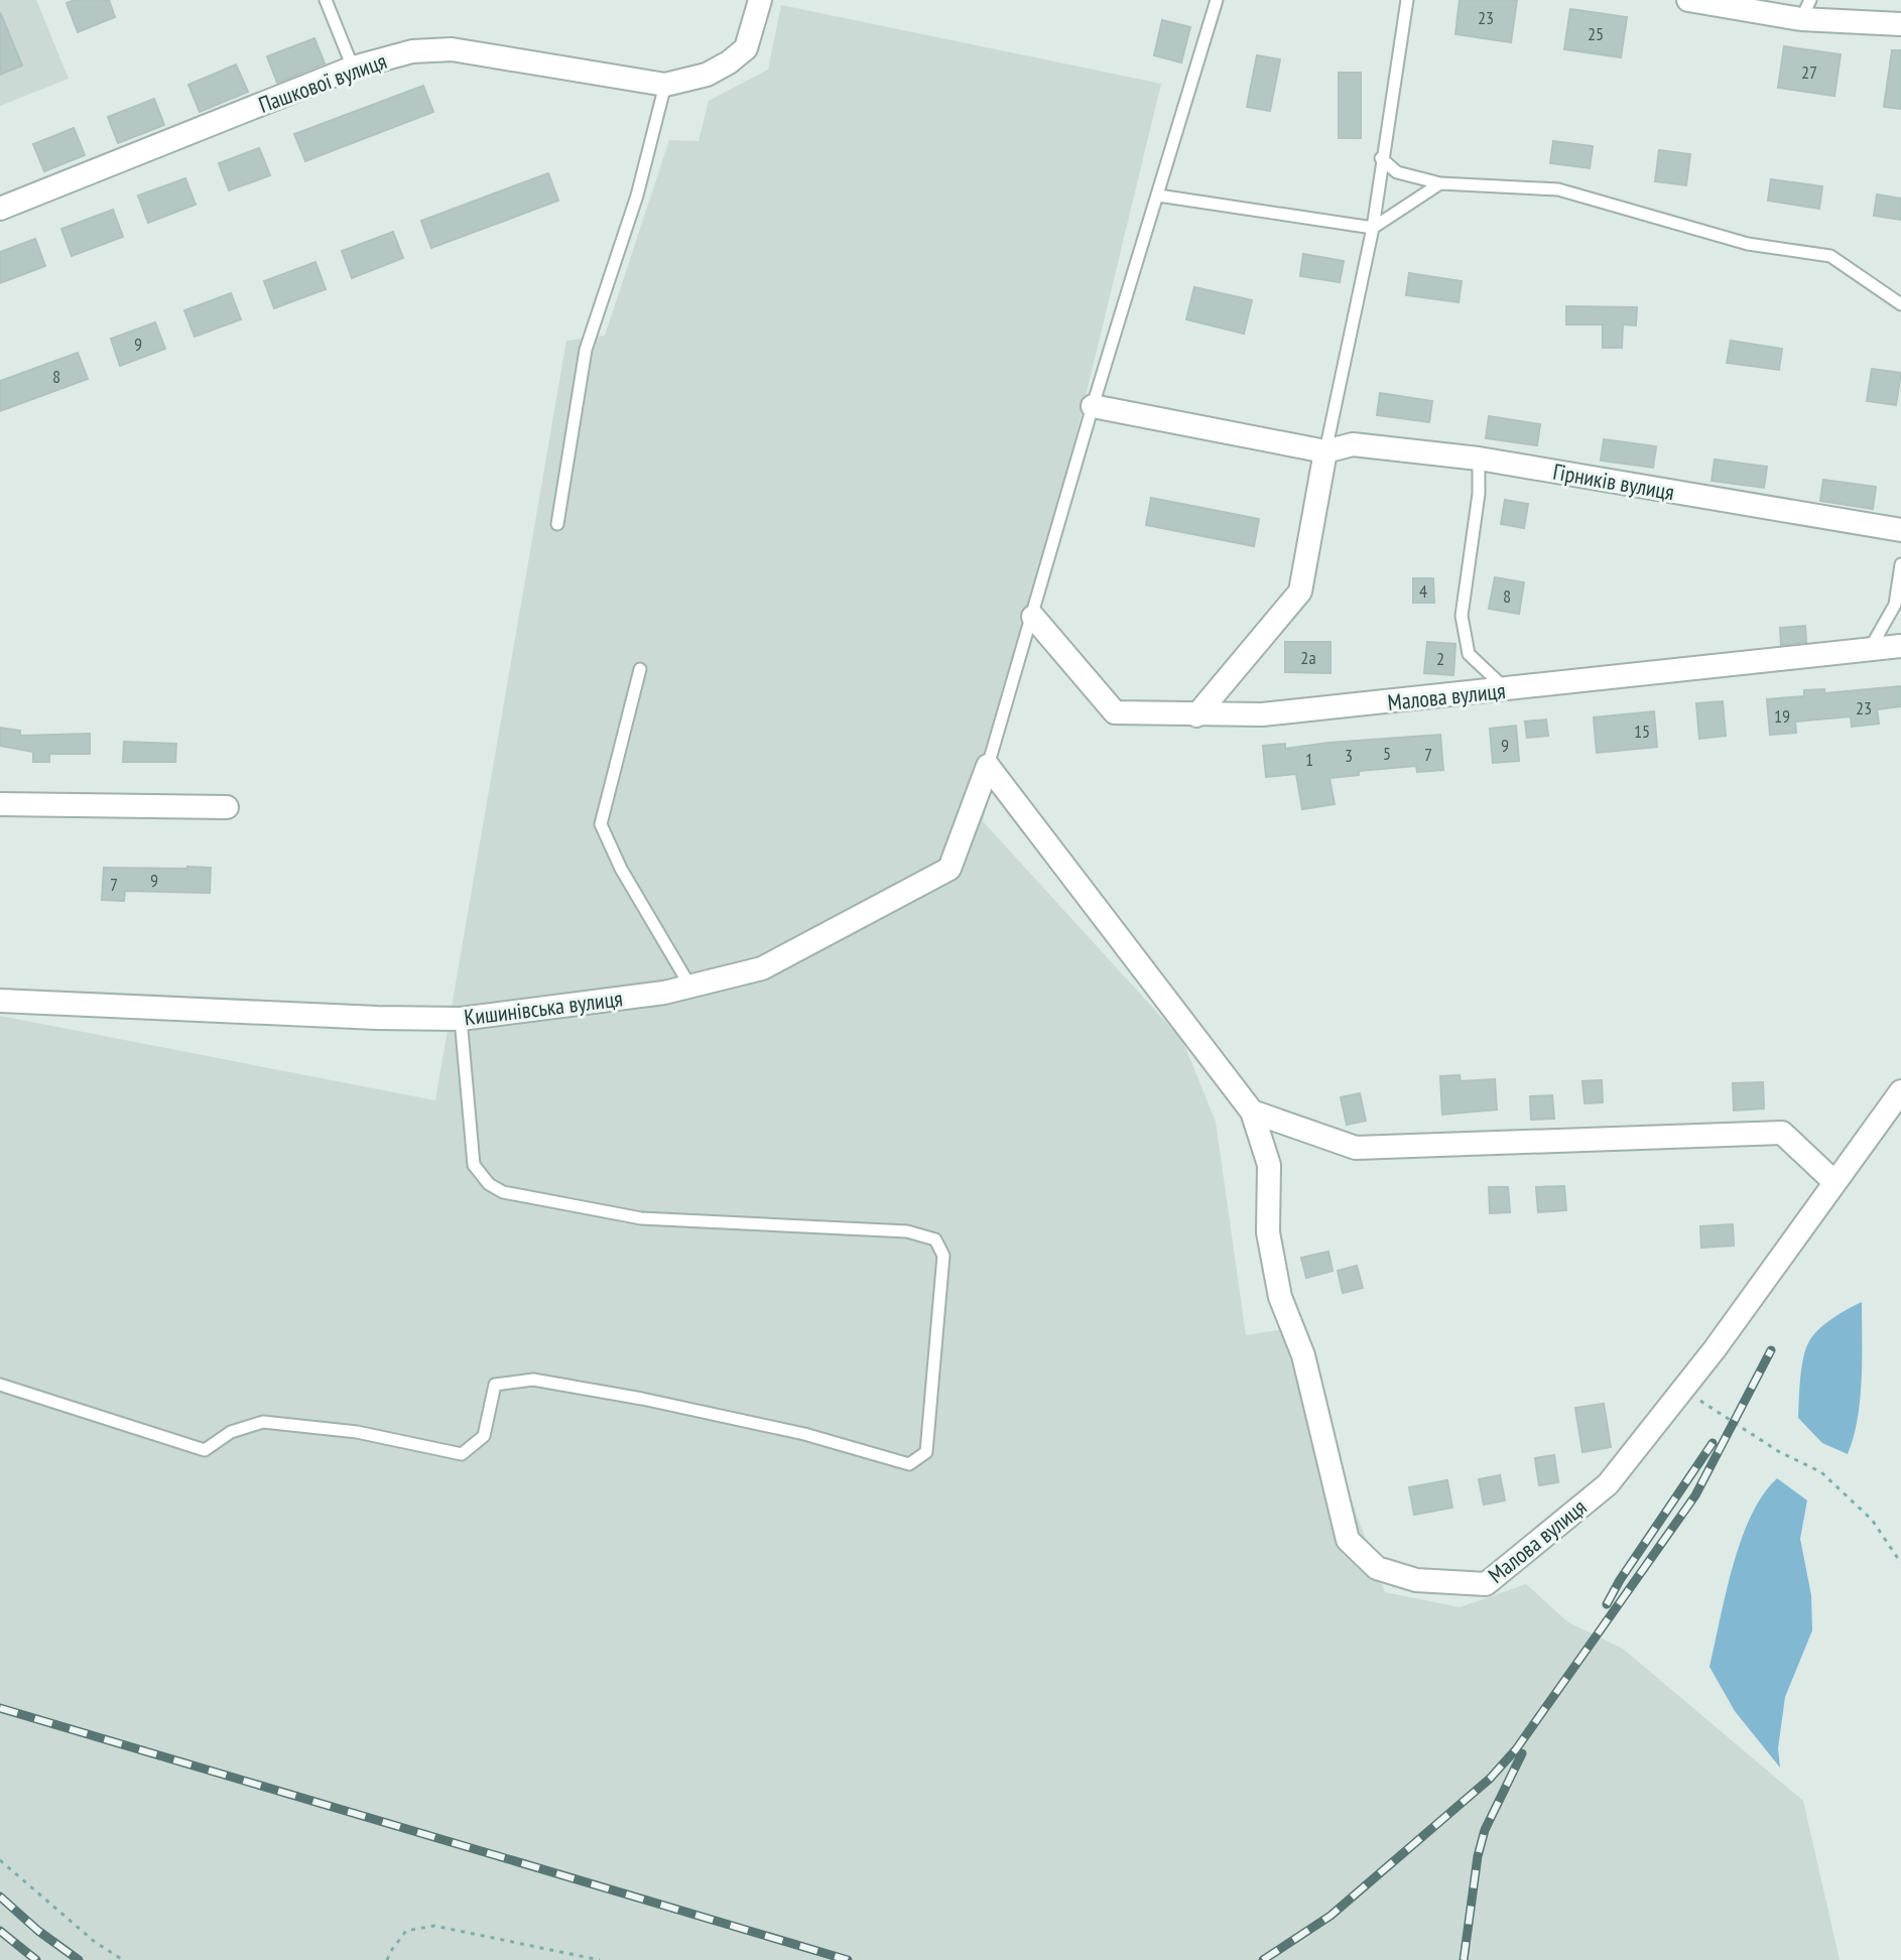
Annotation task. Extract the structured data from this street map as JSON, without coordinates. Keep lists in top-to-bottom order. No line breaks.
{"streets":{"street":["Пашкової вулиця","Гірників вулиця","Малова вулиця","Кишинівська вулиця"]},"crossings":[["Малова вулиця","Кишинівська вулиця"]],"house_numbers":["23","25","27","9","8","4","8","2а","2","23","19","15","9","5","7","3","1","9","7"]}
